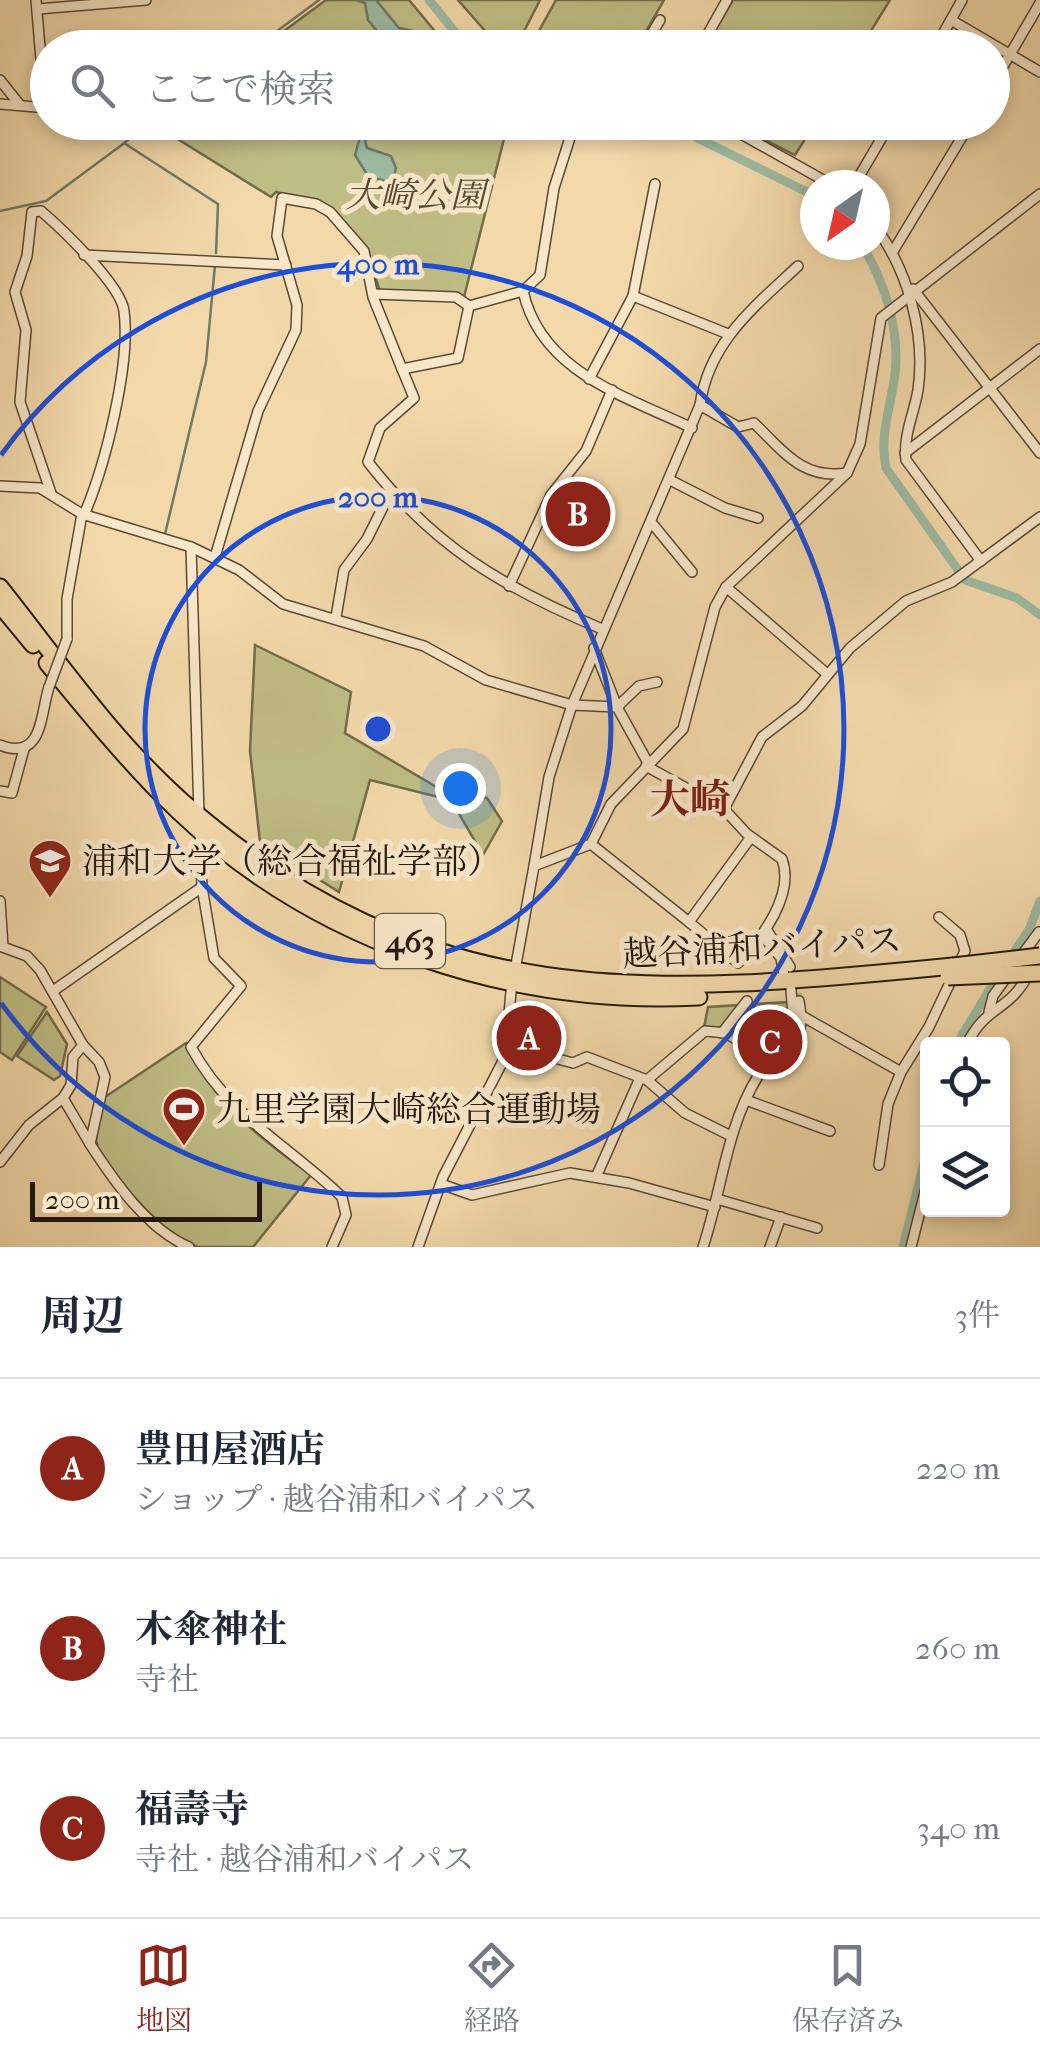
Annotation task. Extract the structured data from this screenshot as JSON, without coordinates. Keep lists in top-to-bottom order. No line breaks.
{"streets":{"highway":["463","越谷浦和バイパス"]},"crossings":[["463","越谷浦和バイパス"]],"districts":["大崎"],"parks":["大崎公園"],"places":{"school or university":["浦和大学（総合福祉学部）"],"sports":["九里学園大崎総合運動場"]},"scale_bar":"200 m","north":"bottom left","page":{"search":"ここで検索","pins":["B","A","C"],"scale":"200 m","heading":["周辺","3件"],"list":[{"mark":"A","name":"豊田屋酒店","note":"ショップ · 越谷浦和バイパス","value":"220 m"},{"mark":"B","name":"木傘神社","note":"寺社","value":"260 m"},{"mark":"C","name":"福壽寺","note":"寺社 · 越谷浦和バイパス","value":"340 m"}],"nav":["地図","経路","保存済み"]},"rings":["400 m","200 m"]}
